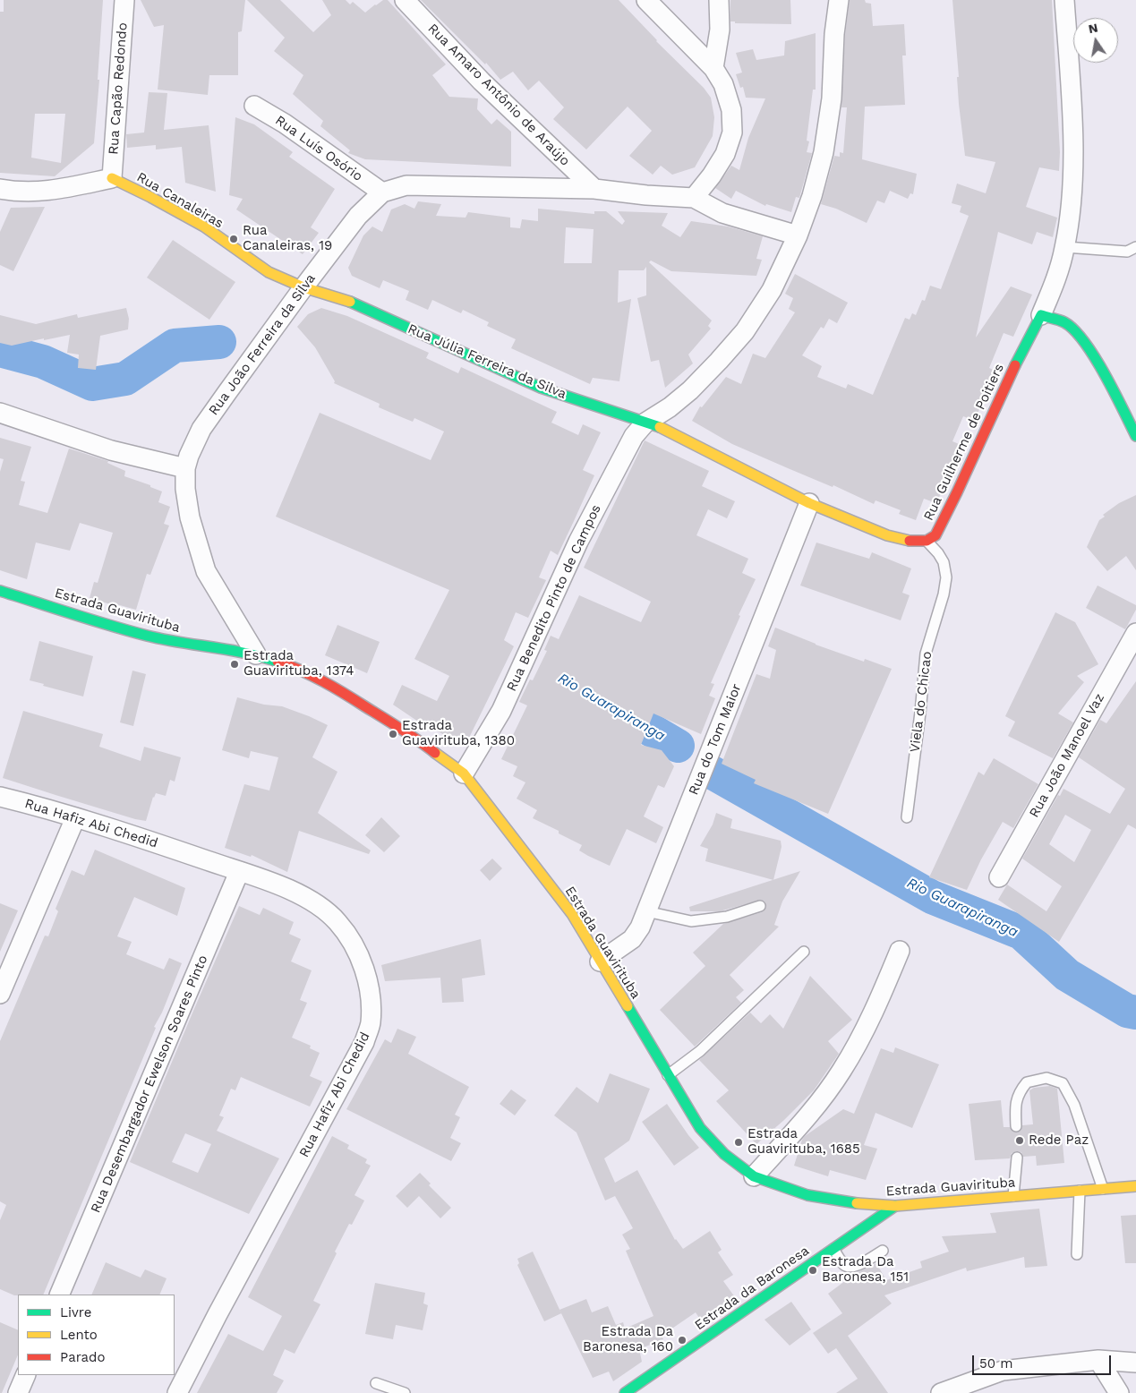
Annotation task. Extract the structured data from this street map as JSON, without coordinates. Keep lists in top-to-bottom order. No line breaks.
{"streets":{"street":["Rua Capão Redondo","Rua Amaro Antônio de Araújo","Rua Luís Osório","Rua Canaleiras","Rua João Ferreira da Silva","Rua Júlia Ferreira da Silva","Rua Guilherme de Poitiers","Rua Benedito Pinto de Campos","Estrada Guavirituba","Rua do Tom Maior","Rua João Manoel Vaz","Rua Hafiz Abi Chedid","Rua Desembargador Ewelson Soares Pinto","Estrada da Baronesa"],"lane":["Viela do Chicao"]},"crossings":[["Rua Capão Redondo","Rua Canaleiras"],["Rua Luís Osório","Rua João Ferreira da Silva"],["Rua Canaleiras","Rua João Ferreira da Silva"],["Rua Canaleiras","Rua Júlia Ferreira da Silva"],["Rua João Ferreira da Silva","Rua Júlia Ferreira da Silva"],["Rua João Ferreira da Silva","Estrada Guavirituba"],["Rua Júlia Ferreira da Silva","Rua Guilherme de Poitiers"],["Rua Júlia Ferreira da Silva","Rua Benedito Pinto de Campos"],["Rua Guilherme de Poitiers","Rua Benedito Pinto de Campos"],["Rua Guilherme de Poitiers","Viela do Chicao"],["Rua Guilherme de Poitiers","Rua do Tom Maior"],["Rua Benedito Pinto de Campos","Estrada Guavirituba"],["Estrada Guavirituba","Rua do Tom Maior"],["Estrada Guavirituba","Estrada da Baronesa"],["Rua Hafiz Abi Chedid","Rua Desembargador Ewelson Soares Pinto"]],"water":["Rio Guarapiranga"],"places":["Rua Canaleiras, 19","Estrada Guavirituba, 1374","Estrada Guavirituba, 1380","Rede Paz","Estrada Guavirituba, 1685","Estrada Da Baronesa, 151","Estrada Da Baronesa, 160"],"legend":["Livre","Lento","Parado"],"scale_bar":"50 m","north":"top"}
